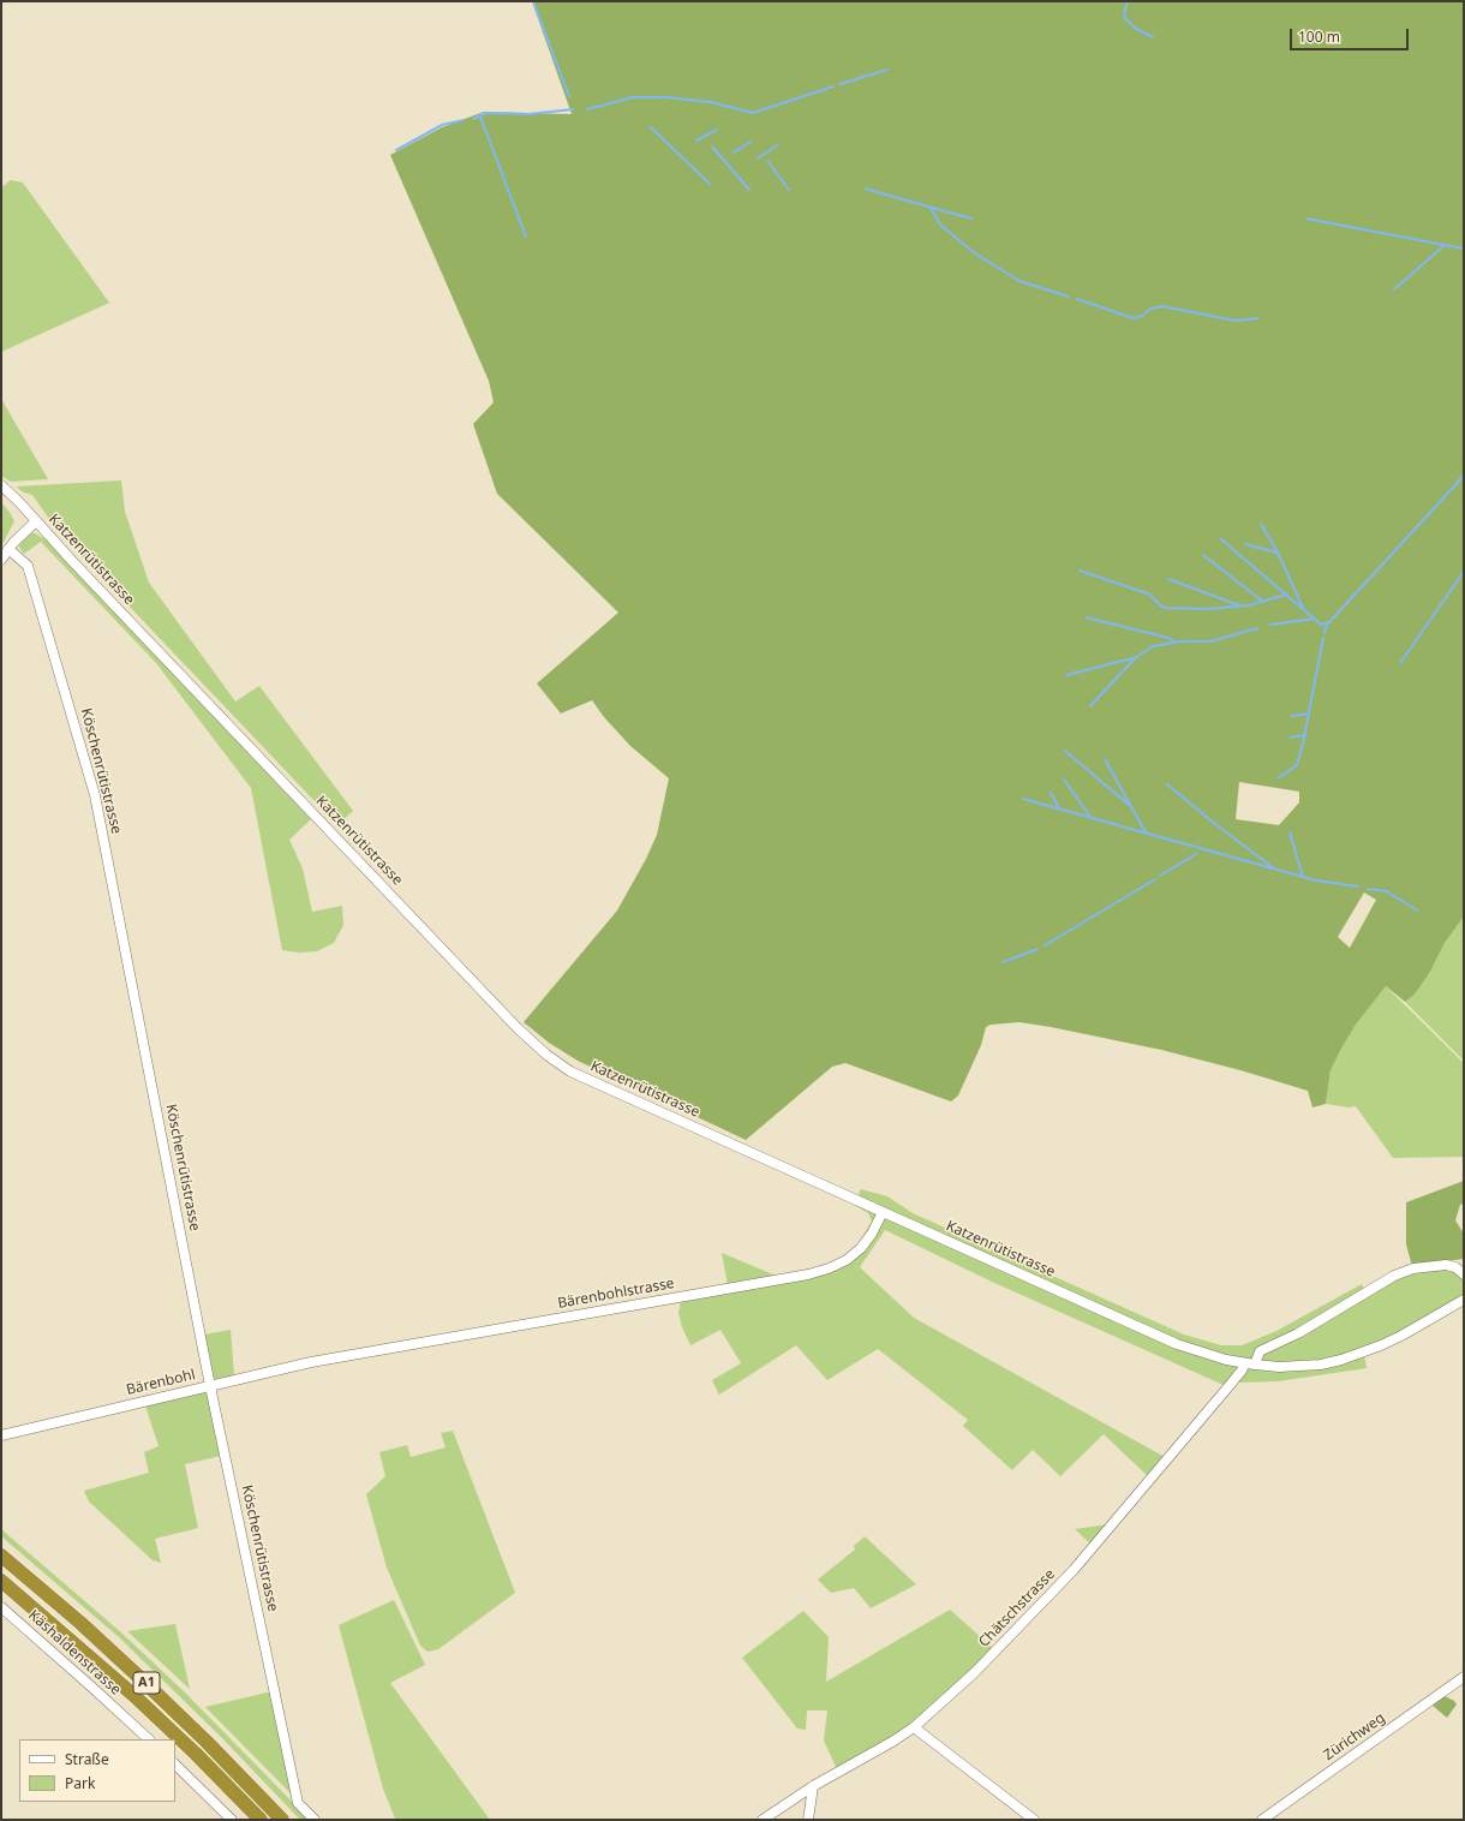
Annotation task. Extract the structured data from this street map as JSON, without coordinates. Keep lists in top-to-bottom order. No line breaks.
{"streets":{"highway":["A1"],"street":["Katzenrütistrasse","Köschenrütistrasse","Bärenbohlstrasse","Bärenbohl","Chätschstrasse","Käshaldenstrasse","Zürichweg"]},"crossings":[["Katzenrütistrasse","Bärenbohlstrasse"],["Katzenrütistrasse","Chätschstrasse"],["Köschenrütistrasse","Bärenbohl"],["Bärenbohlstrasse","Bärenbohl"]],"legend":["Straße","Park"],"scale_bar":"100 m"}
